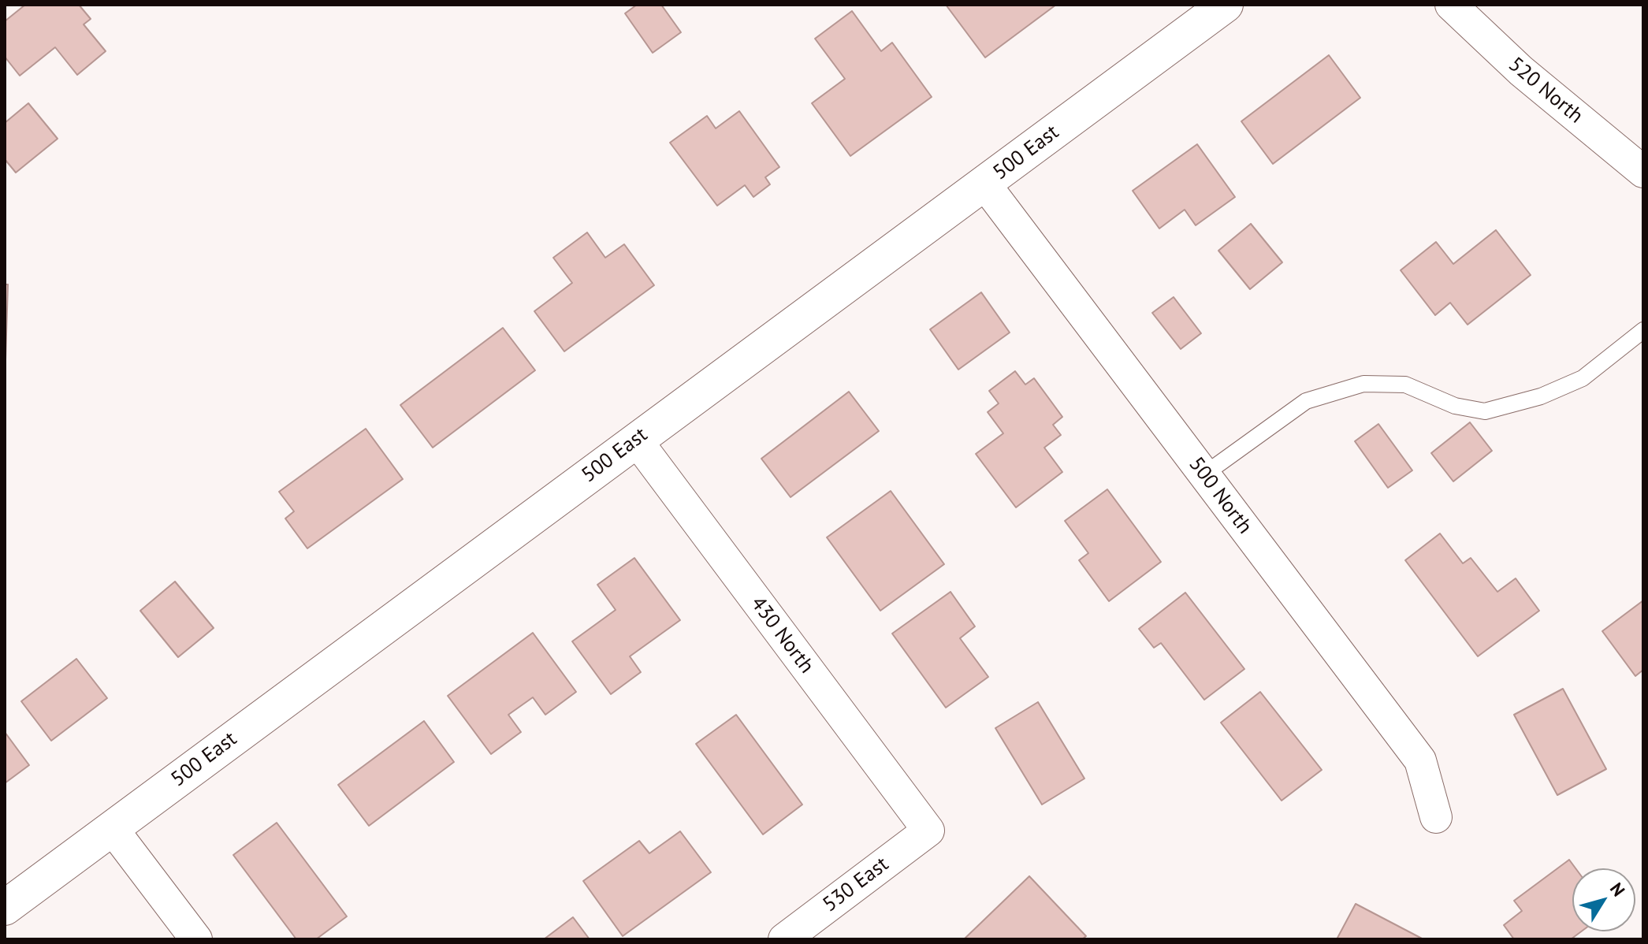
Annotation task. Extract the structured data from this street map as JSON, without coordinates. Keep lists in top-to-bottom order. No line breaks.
{"streets":{"street":["520 North","500 East","500 North","430 North","530 East"]},"crossings":[["500 East","500 North"],["500 East","430 North"],["430 North","530 East"]],"north":"top right"}
